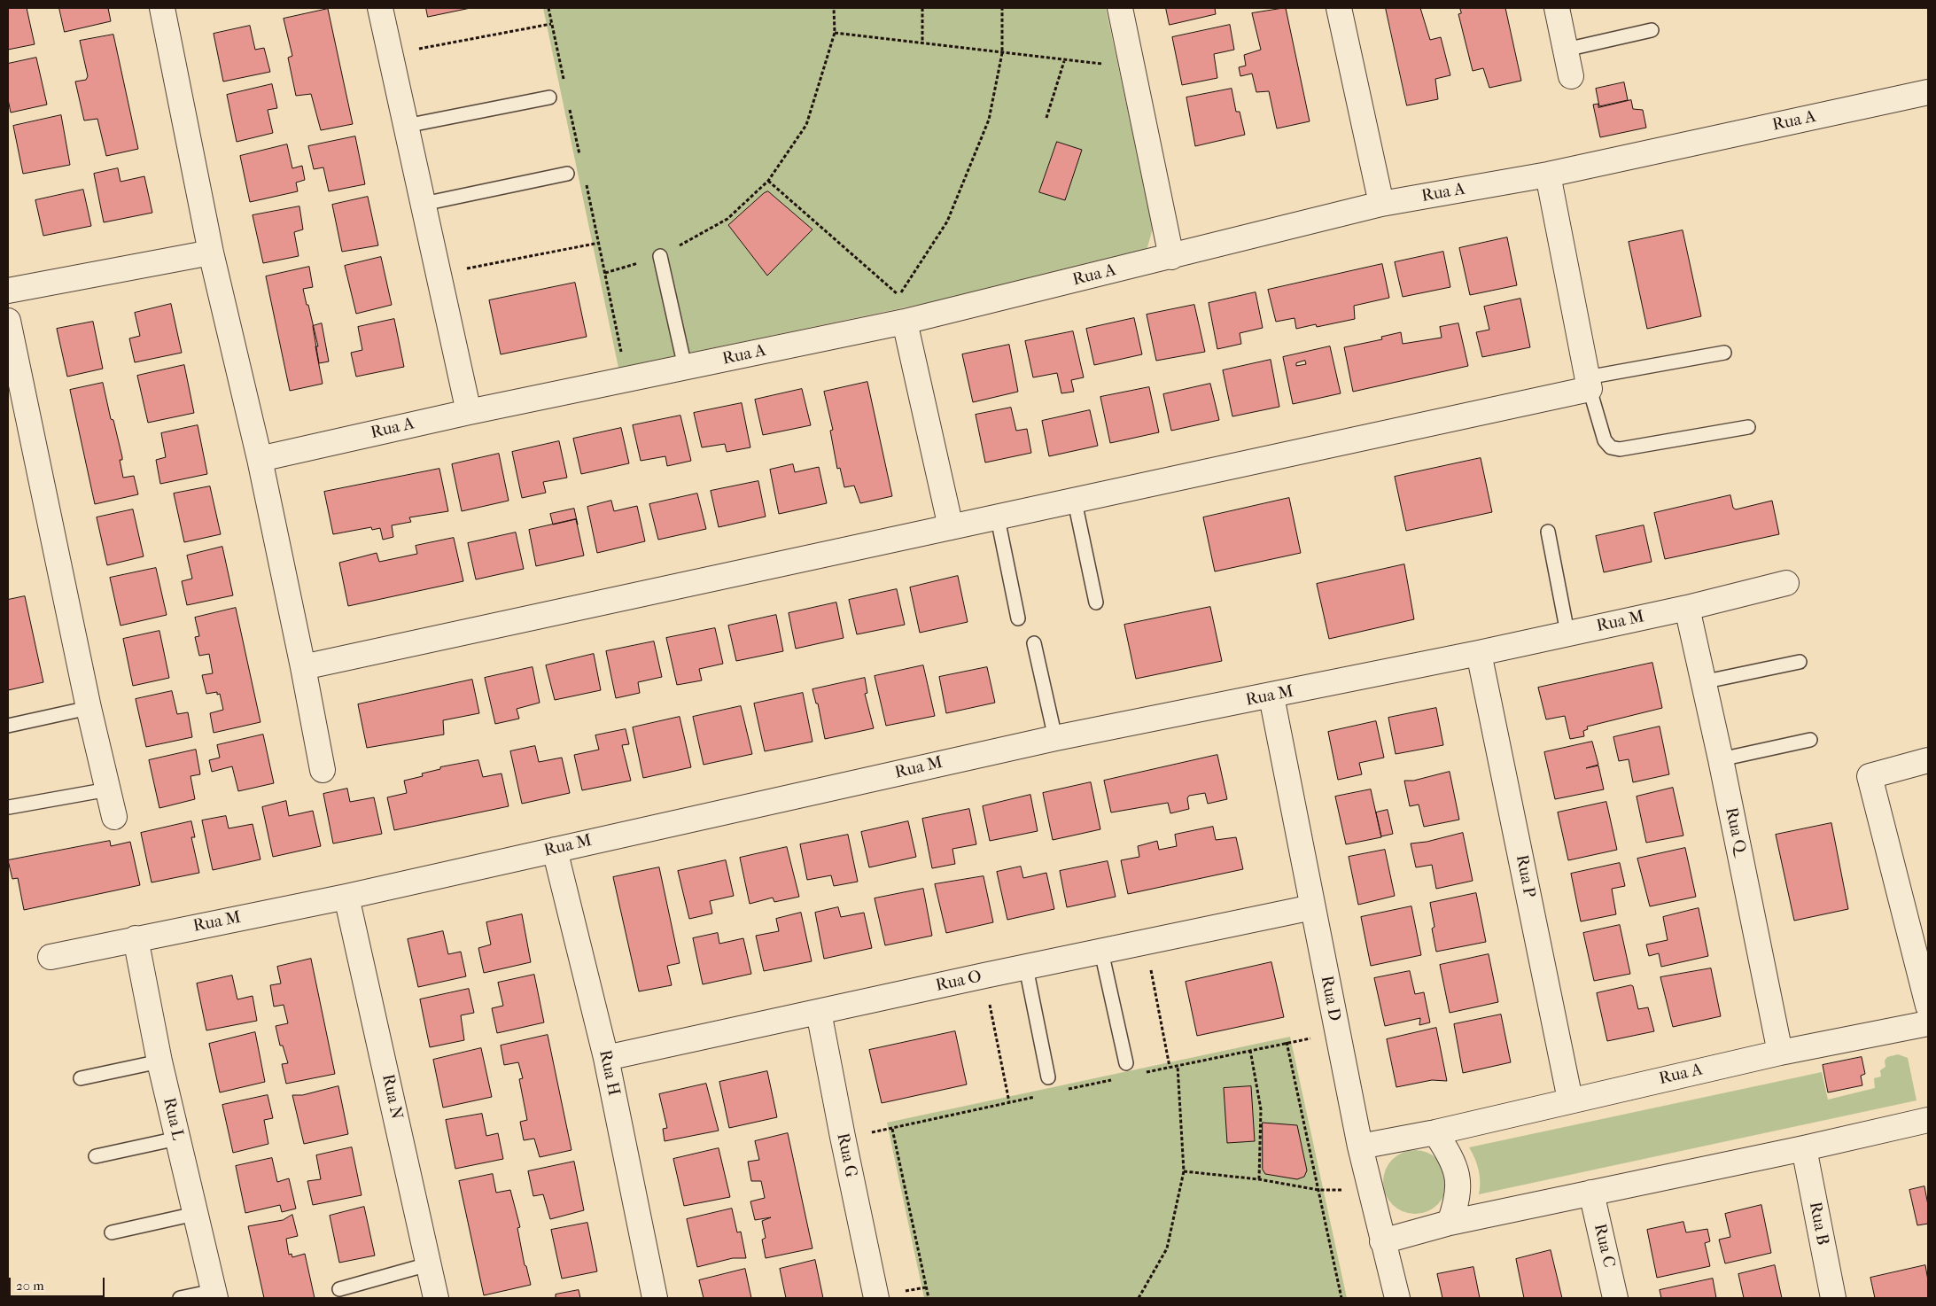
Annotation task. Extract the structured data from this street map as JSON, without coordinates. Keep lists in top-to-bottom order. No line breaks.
{"streets":{"street":["Rua A","Rua M","Rua Q","Rua P","Rua O","Rua D","Rua H","Rua N","Rua L","Rua G","Rua B","Rua C"]},"crossings":[["Rua A","Rua Q"],["Rua A","Rua P"],["Rua A","Rua D"],["Rua M","Rua Q"],["Rua M","Rua P"],["Rua M","Rua D"],["Rua M","Rua H"],["Rua M","Rua N"],["Rua M","Rua L"],["Rua O","Rua D"],["Rua O","Rua H"],["Rua O","Rua G"]],"scale_bar":"20 m"}
